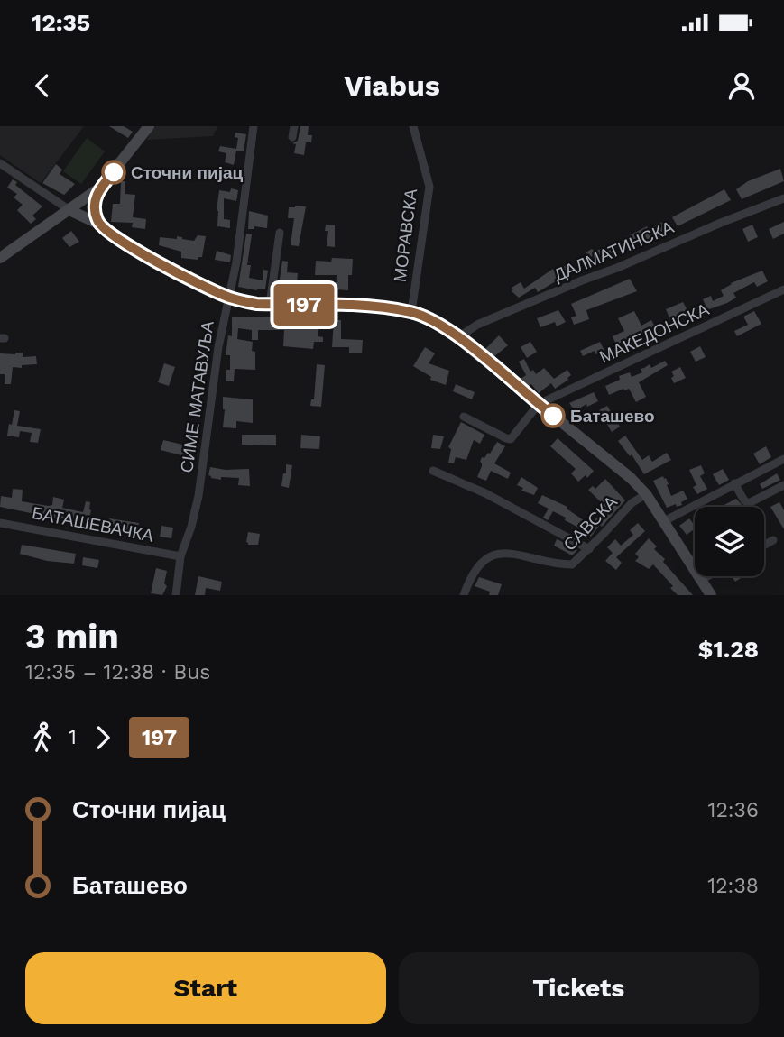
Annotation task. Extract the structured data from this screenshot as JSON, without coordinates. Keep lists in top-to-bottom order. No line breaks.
{"streets":{"street":["МОРАВСКА","ДАЛМАТИНСКА","МАКЕДОНСКА","СИМЕ МАТАВУЉА","САВСКА","БАТАШЕВАЧКА"]},"crossings":[["СИМЕ МАТАВУЉА","БАТАШЕВАЧКА"]],"places":["Сточни пијац","Баташево"],"lines":["bus line 197"],"page":{"status":"12:35","header":"Viabus","on_map":"197","heading":["3 min","12:35 – 12:38 · Bus","$1.28"],"legs":["1","197"],"list":[{"name":"Сточни пијац","value":"12:36"},{"name":"Баташево","value":"12:38"}],"buttons":["Start","Tickets"]}}
